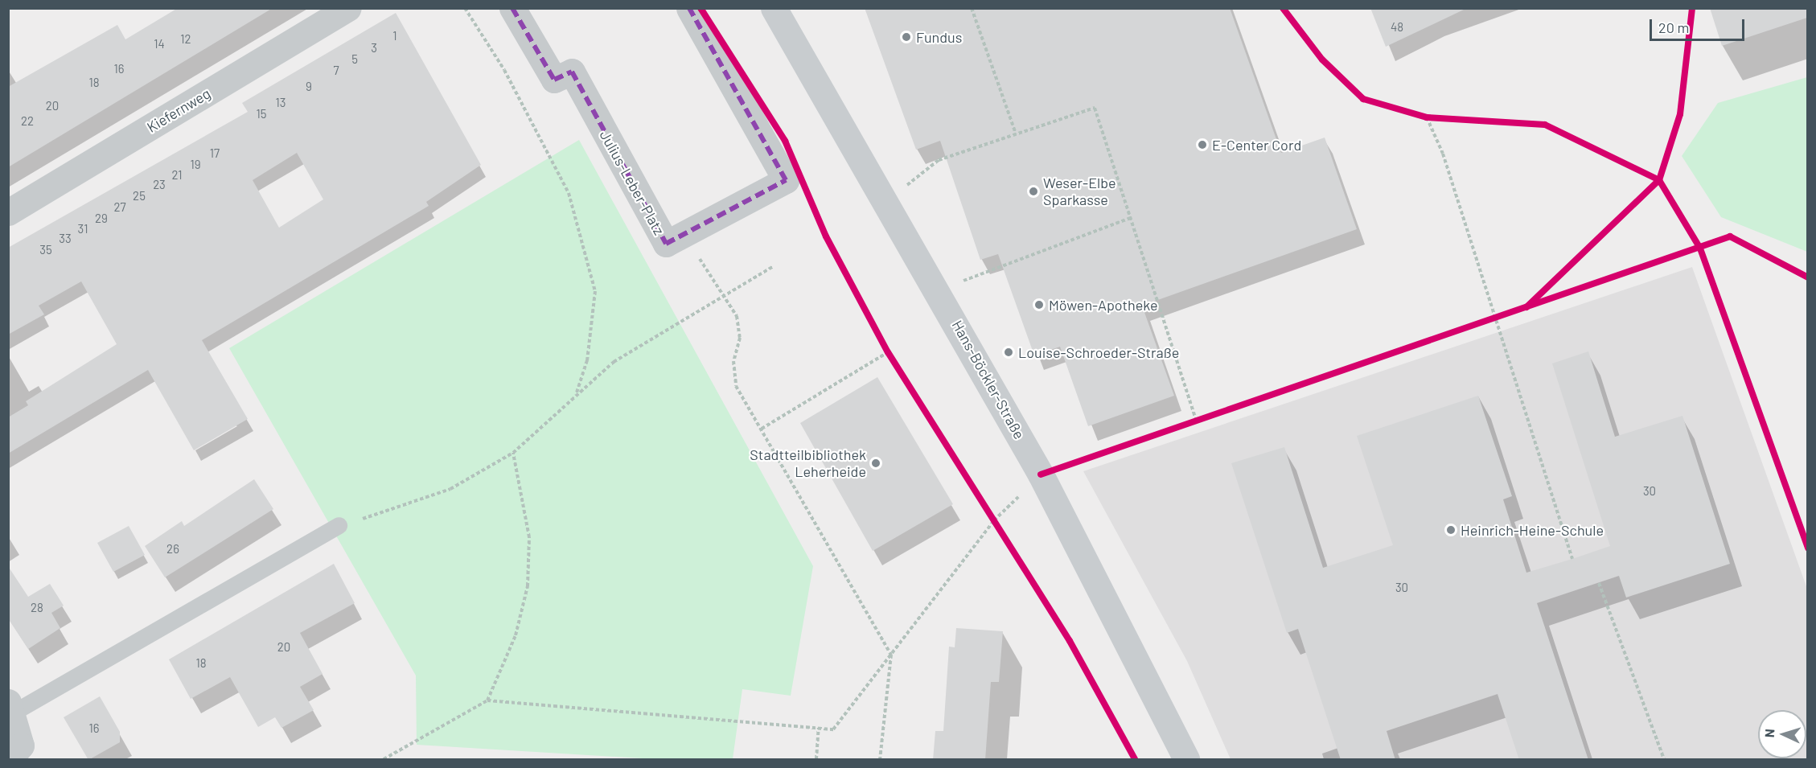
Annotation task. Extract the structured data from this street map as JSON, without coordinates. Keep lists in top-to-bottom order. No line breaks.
{"streets":{"street":["Kiefernweg","Julius-Leber-Platz","Hans-Böckler-Straße"]},"places":["Fundus","E-Center Cord","Weser-Elbe Sparkasse","Möwen-Apotheke","Louise-Schroeder-Straße","Stadtteilbibliothek Leherheide","Heinrich-Heine-Schule"],"house_numbers":["48","1","12","14","3","5","16","7","18","9","13","20","15","22","17","19","21","23","25","27","29","31","33","35","30","26","30","28","20","18","16"],"scale_bar":"20 m","north":"left"}
